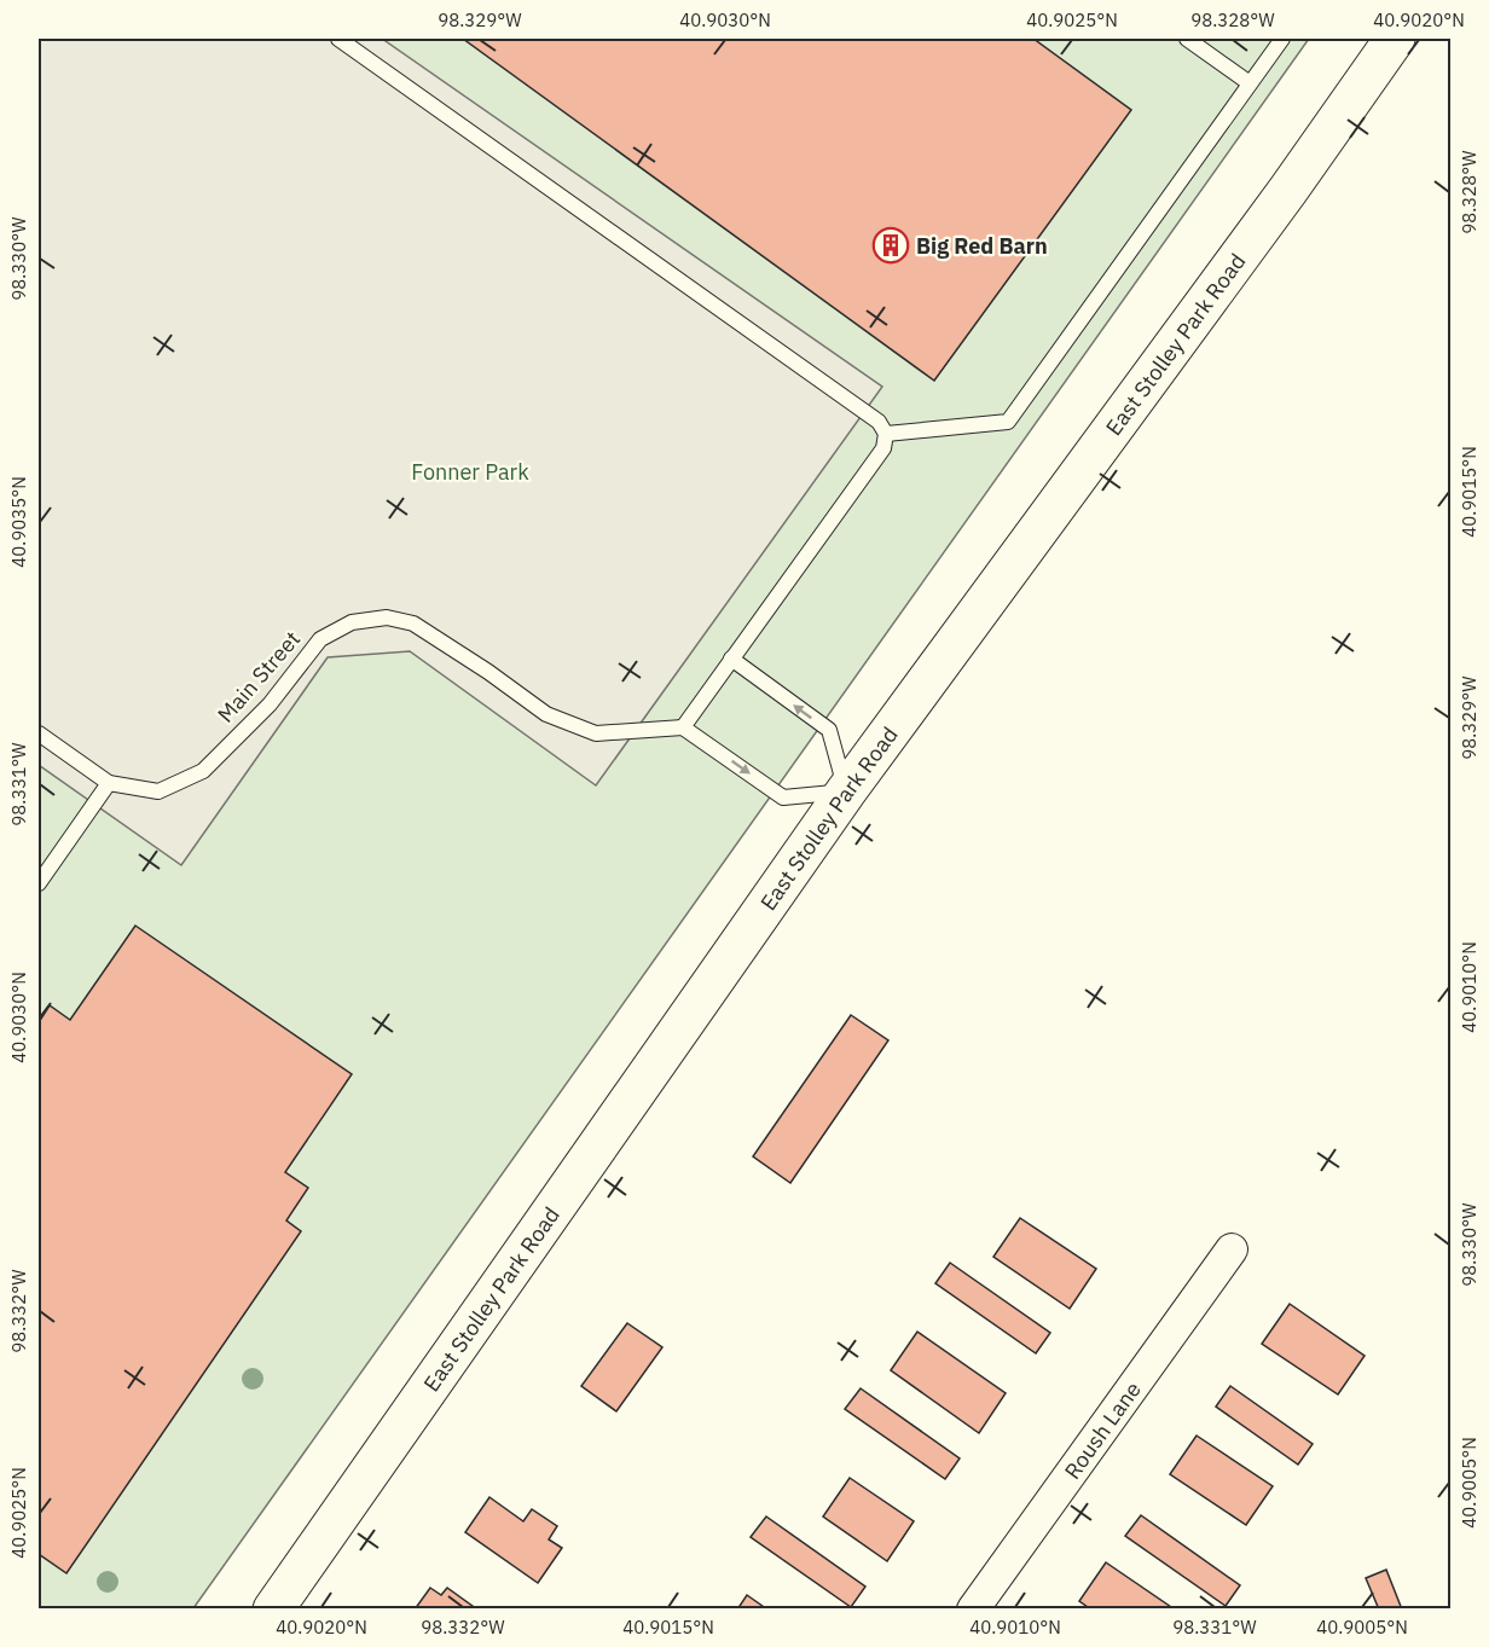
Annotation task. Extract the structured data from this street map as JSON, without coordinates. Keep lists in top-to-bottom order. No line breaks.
{"streets":{"street":["East Stolley Park Road","Roush Lane"],"lane":["Main Street"]},"parks":["Fonner Park"],"places":{"building":["Big Red Barn"]},"coordinates":["98.329°W","40.9030°N","40.9025°N","98.328°W","40.9020°N","98.330°W","40.9015°N","40.9035°N","98.331°W","40.9010°N","98.332°W","40.9005°N"]}
